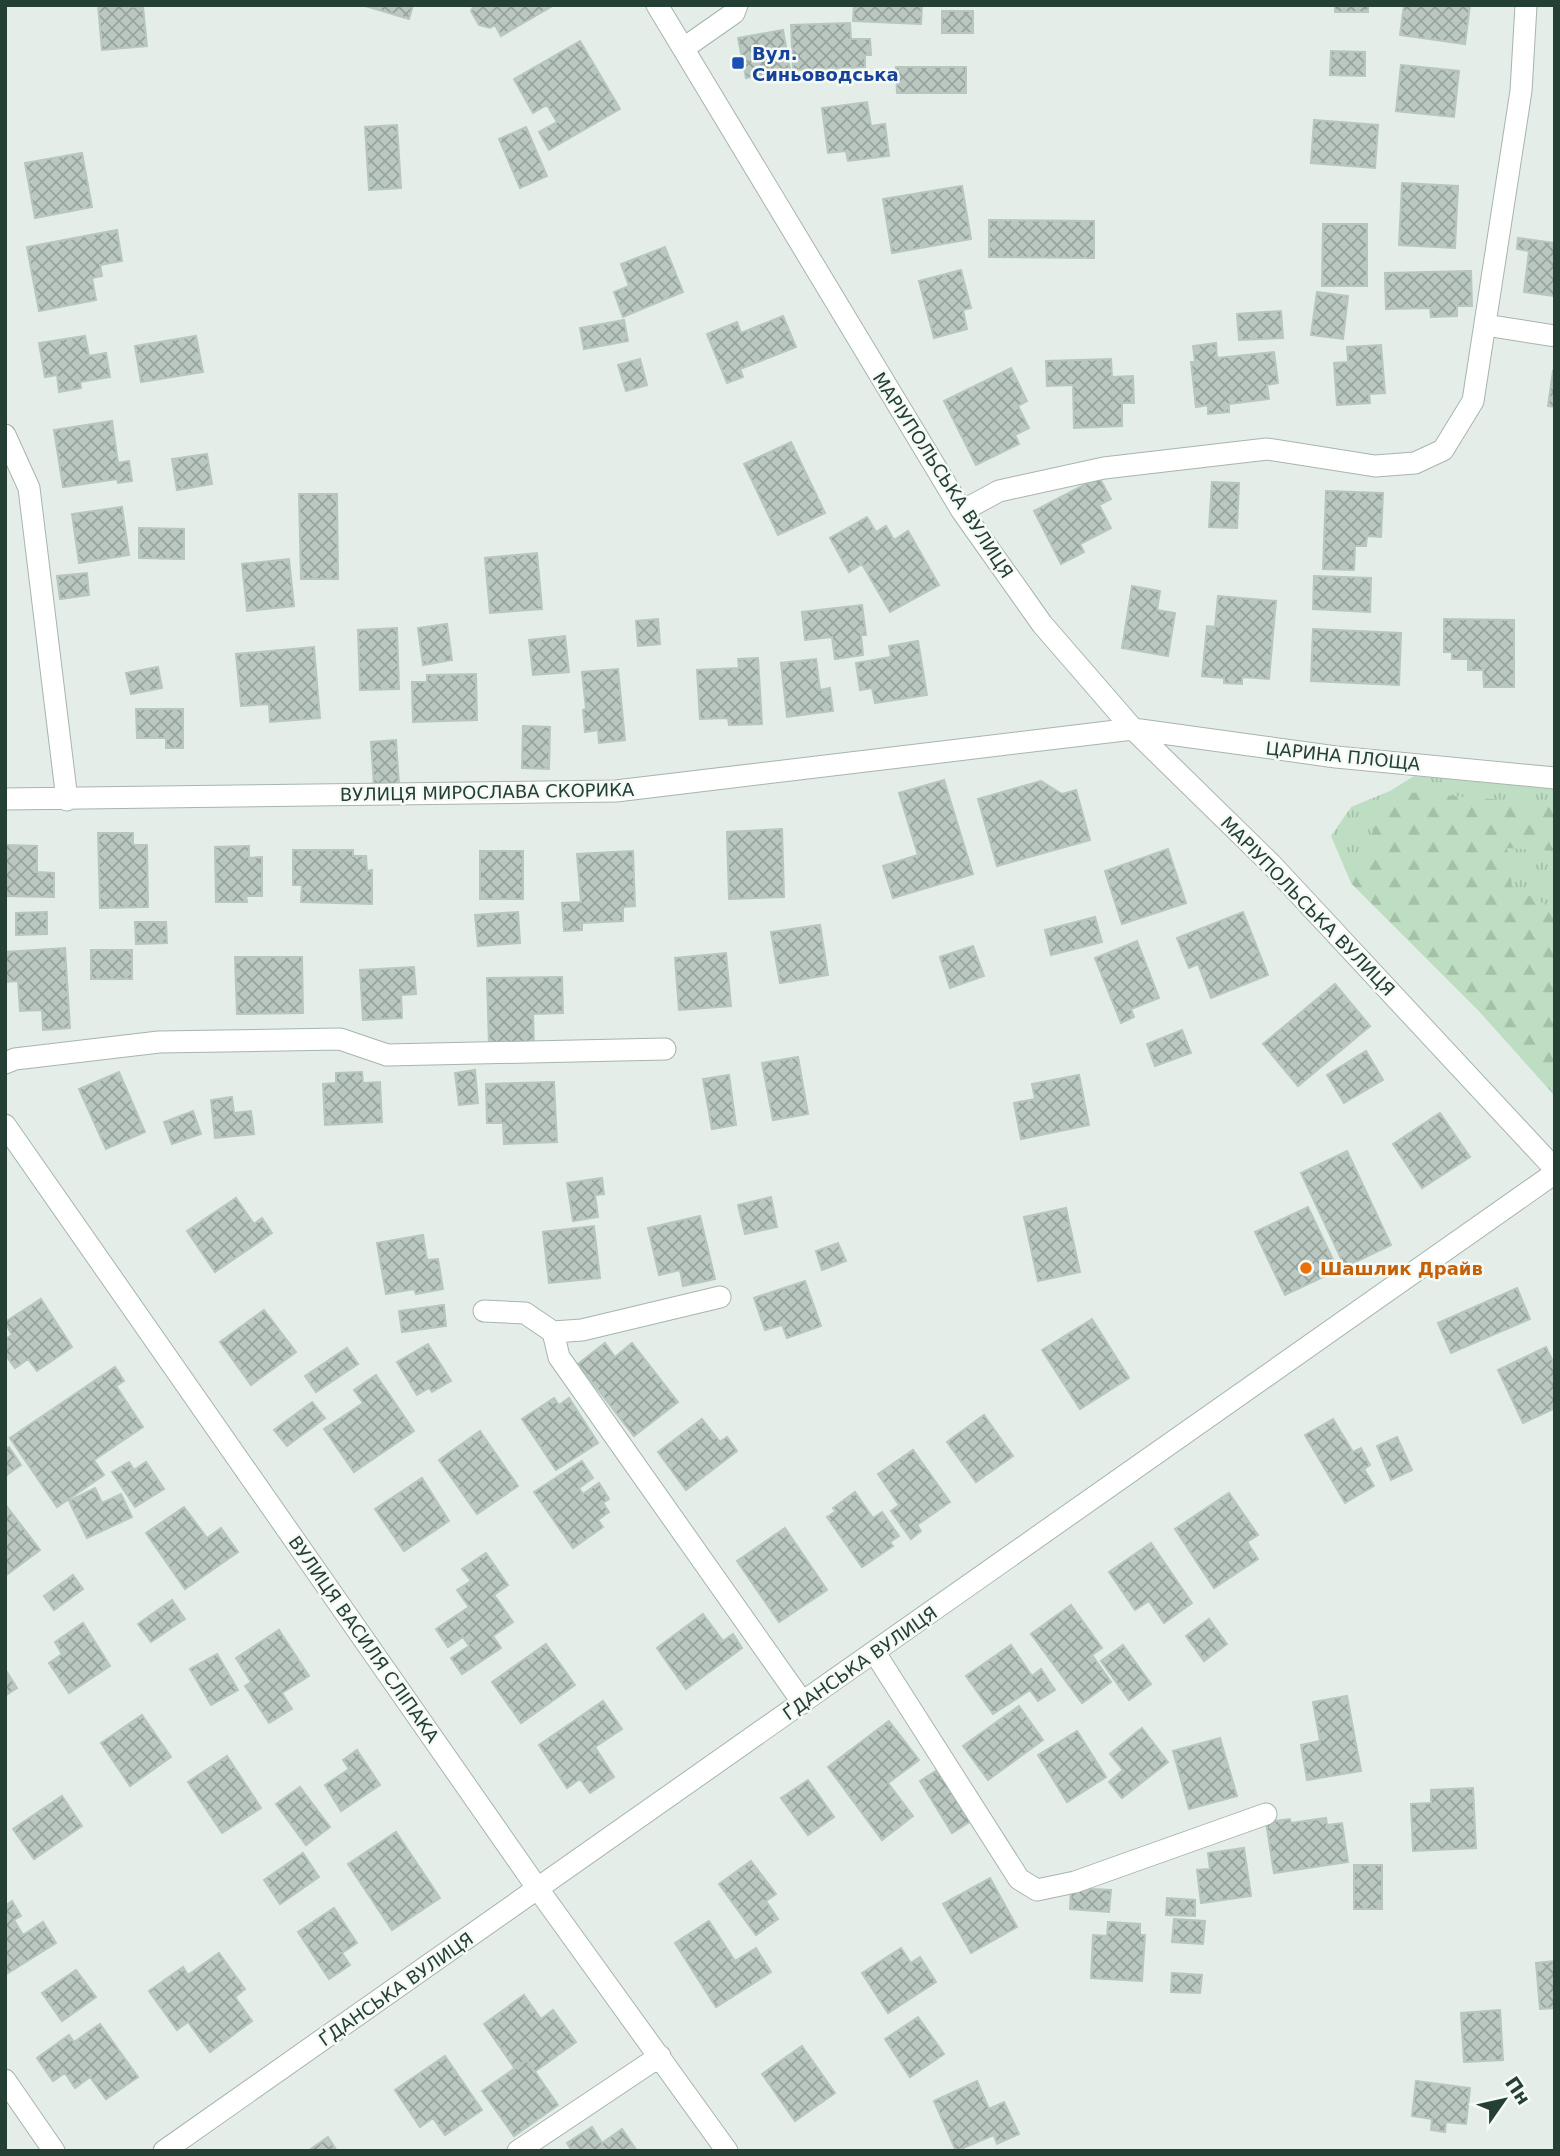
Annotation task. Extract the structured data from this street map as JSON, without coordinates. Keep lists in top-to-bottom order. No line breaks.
{"streets":{"street":["МАРІУПОЛЬСЬКА ВУЛИЦЯ","ЦАРИНА ПЛОЩА","ВУЛИЦЯ МИРОСЛАВА СКОРИКА","ВУЛИЦЯ ВАСИЛЯ СЛІПАКА","ҐДАНСЬКА ВУЛИЦЯ"]},"crossings":[["МАРІУПОЛЬСЬКА ВУЛИЦЯ","ЦАРИНА ПЛОЩА"],["МАРІУПОЛЬСЬКА ВУЛИЦЯ","ВУЛИЦЯ МИРОСЛАВА СКОРИКА"],["МАРІУПОЛЬСЬКА ВУЛИЦЯ","ҐДАНСЬКА ВУЛИЦЯ"],["ЦАРИНА ПЛОЩА","ВУЛИЦЯ МИРОСЛАВА СКОРИКА"],["ВУЛИЦЯ ВАСИЛЯ СЛІПАКА","ҐДАНСЬКА ВУЛИЦЯ"]],"places":{"transit":["Вул. Синьоводська"],"other":["Шашлик Драйв"]},"north":"top right"}
